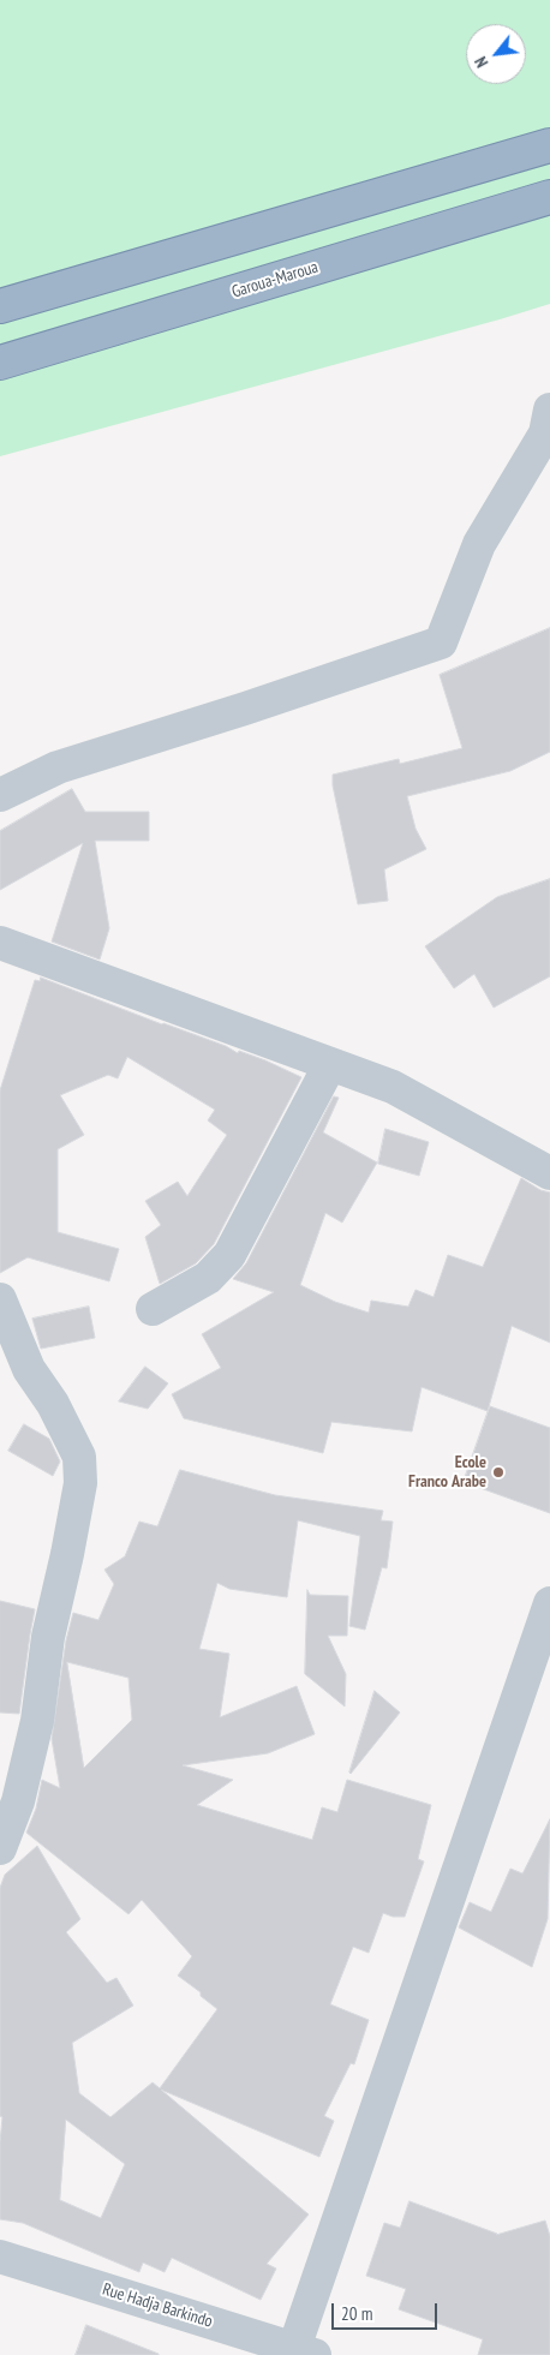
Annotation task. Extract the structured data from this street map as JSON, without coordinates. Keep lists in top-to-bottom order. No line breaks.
{"streets":{"highway":["Garoua-Maroua"],"street":["Rue Hadja Barkindo"]},"places":["Ecole Franco Arabe"],"scale_bar":"20 m","north":"bottom left"}
